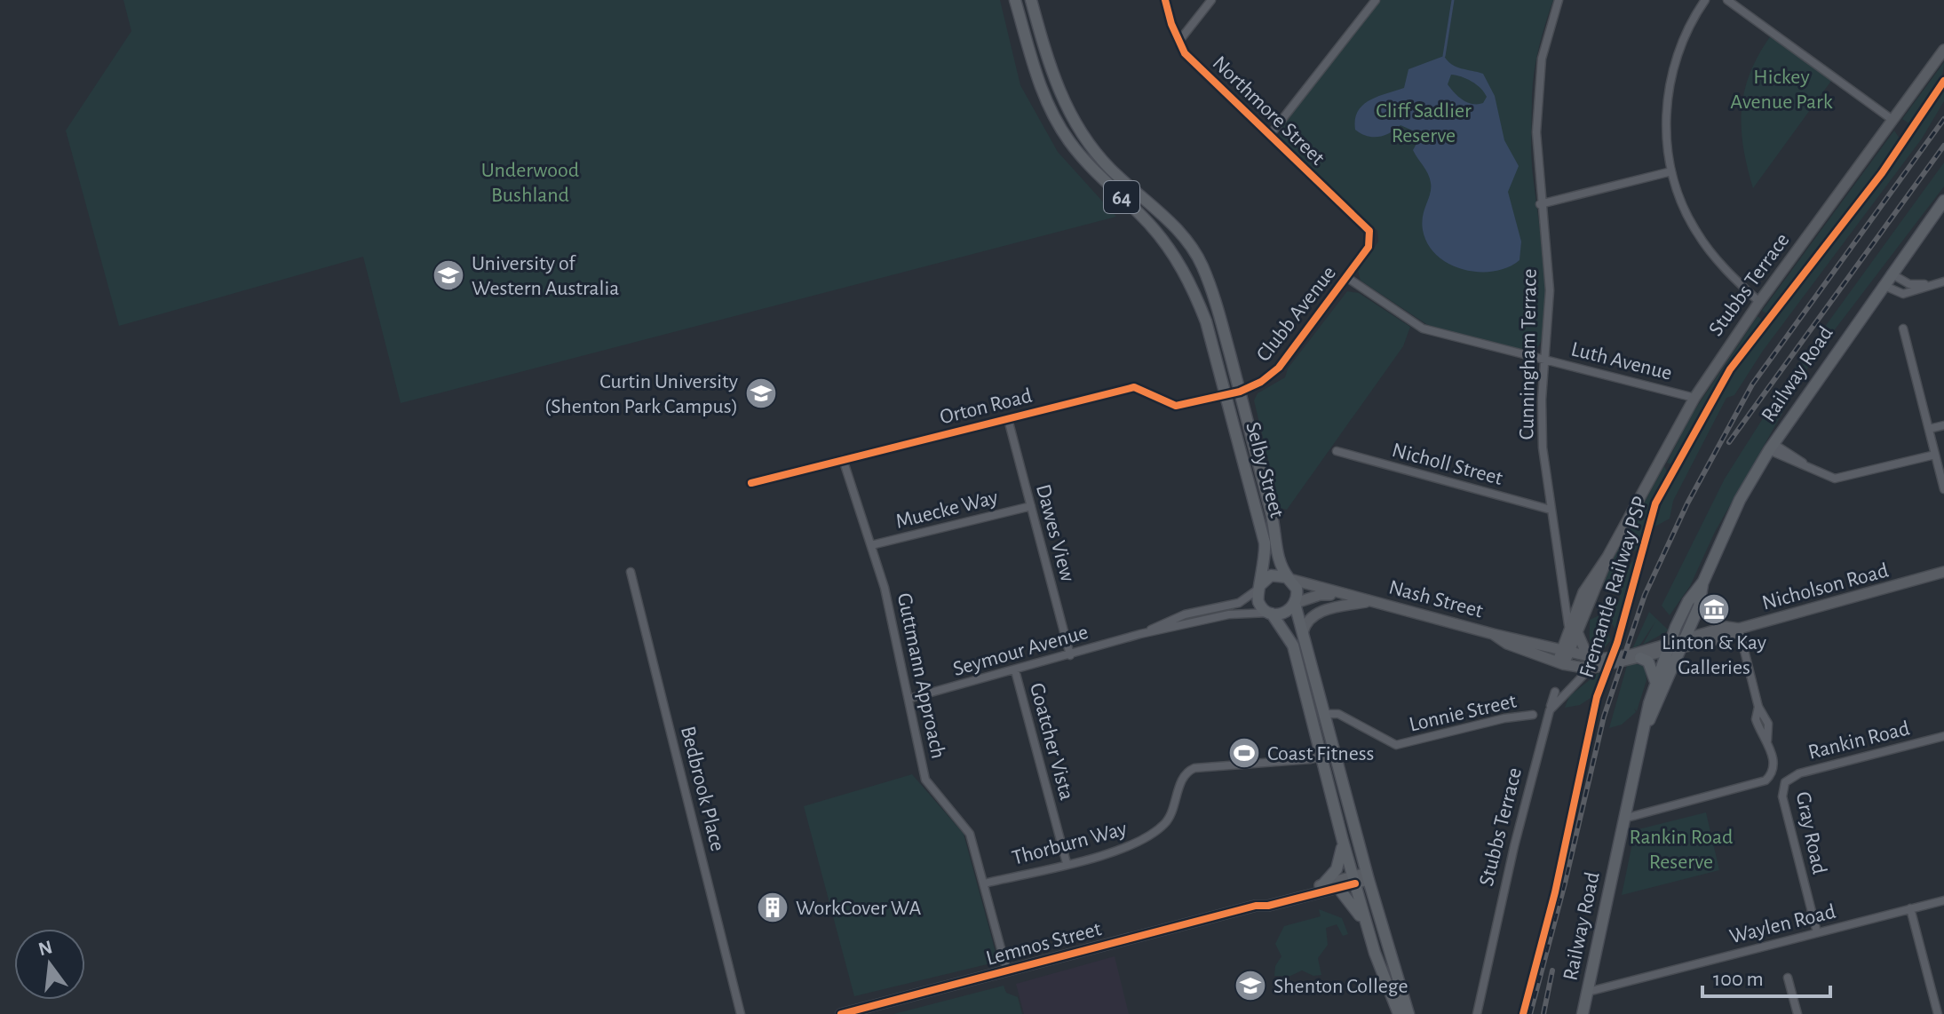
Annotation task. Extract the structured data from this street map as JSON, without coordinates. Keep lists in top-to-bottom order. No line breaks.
{"streets":{"main road":["64","Railway Road","Selby Street"],"street":["Northmore Street","Stubbs Terrace","Clubb Avenue","Cunningham Terrace","Luth Avenue","Orton Road","Nicholl Street","Muecke Way","Dawes View","Nicholson Road","Nash Street","Seymour Avenue","Guttmann Approach","Lonnie Street","Rankin Road","Goatcher Vista","Bedbrook Place","Gray Road","Thorburn Way","Waylen Road","Lemnos Street"],"cycle path":["Fremantle Railway PSP"]},"crossings":[["Northmore Street","Clubb Avenue"],["64","Selby Street"],["64","Nash Street"],["64","Seymour Avenue"],["Stubbs Terrace","Cunningham Terrace"],["Stubbs Terrace","Luth Avenue"],["Stubbs Terrace","Nash Street"],["Clubb Avenue","Luth Avenue"],["Clubb Avenue","Orton Road"],["Clubb Avenue","Selby Street"],["Cunningham Terrace","Luth Avenue"],["Cunningham Terrace","Nicholl Street"],["Railway Road","Nicholson Road"],["Railway Road","Nash Street"],["Railway Road","Waylen Road"],["Orton Road","Selby Street"],["Orton Road","Dawes View"],["Orton Road","Guttmann Approach"],["Selby Street","Nash Street"],["Selby Street","Seymour Avenue"],["Muecke Way","Dawes View"],["Muecke Way","Guttmann Approach"],["Dawes View","Seymour Avenue"],["Nicholson Road","Nash Street"],["Nash Street","Seymour Avenue"],["Seymour Avenue","Guttmann Approach"],["Seymour Avenue","Goatcher Vista"],["Guttmann Approach","Thorburn Way"],["Guttmann Approach","Lemnos Street"],["Rankin Road","Gray Road"],["Goatcher Vista","Thorburn Way"],["Gray Road","Waylen Road"]],"parks":["Hickey Avenue Park","Cliff Sadlier Reserve","Underwood Bushland","Rankin Road Reserve"],"places":{"school or university":["University of Western Australia","Curtin University (Shenton Park Campus)","Shenton College"],"museum":["Linton & Kay Galleries"],"sports":["Coast Fitness"],"building":["WorkCover WA"]},"scale_bar":"100 m","north":"top"}
